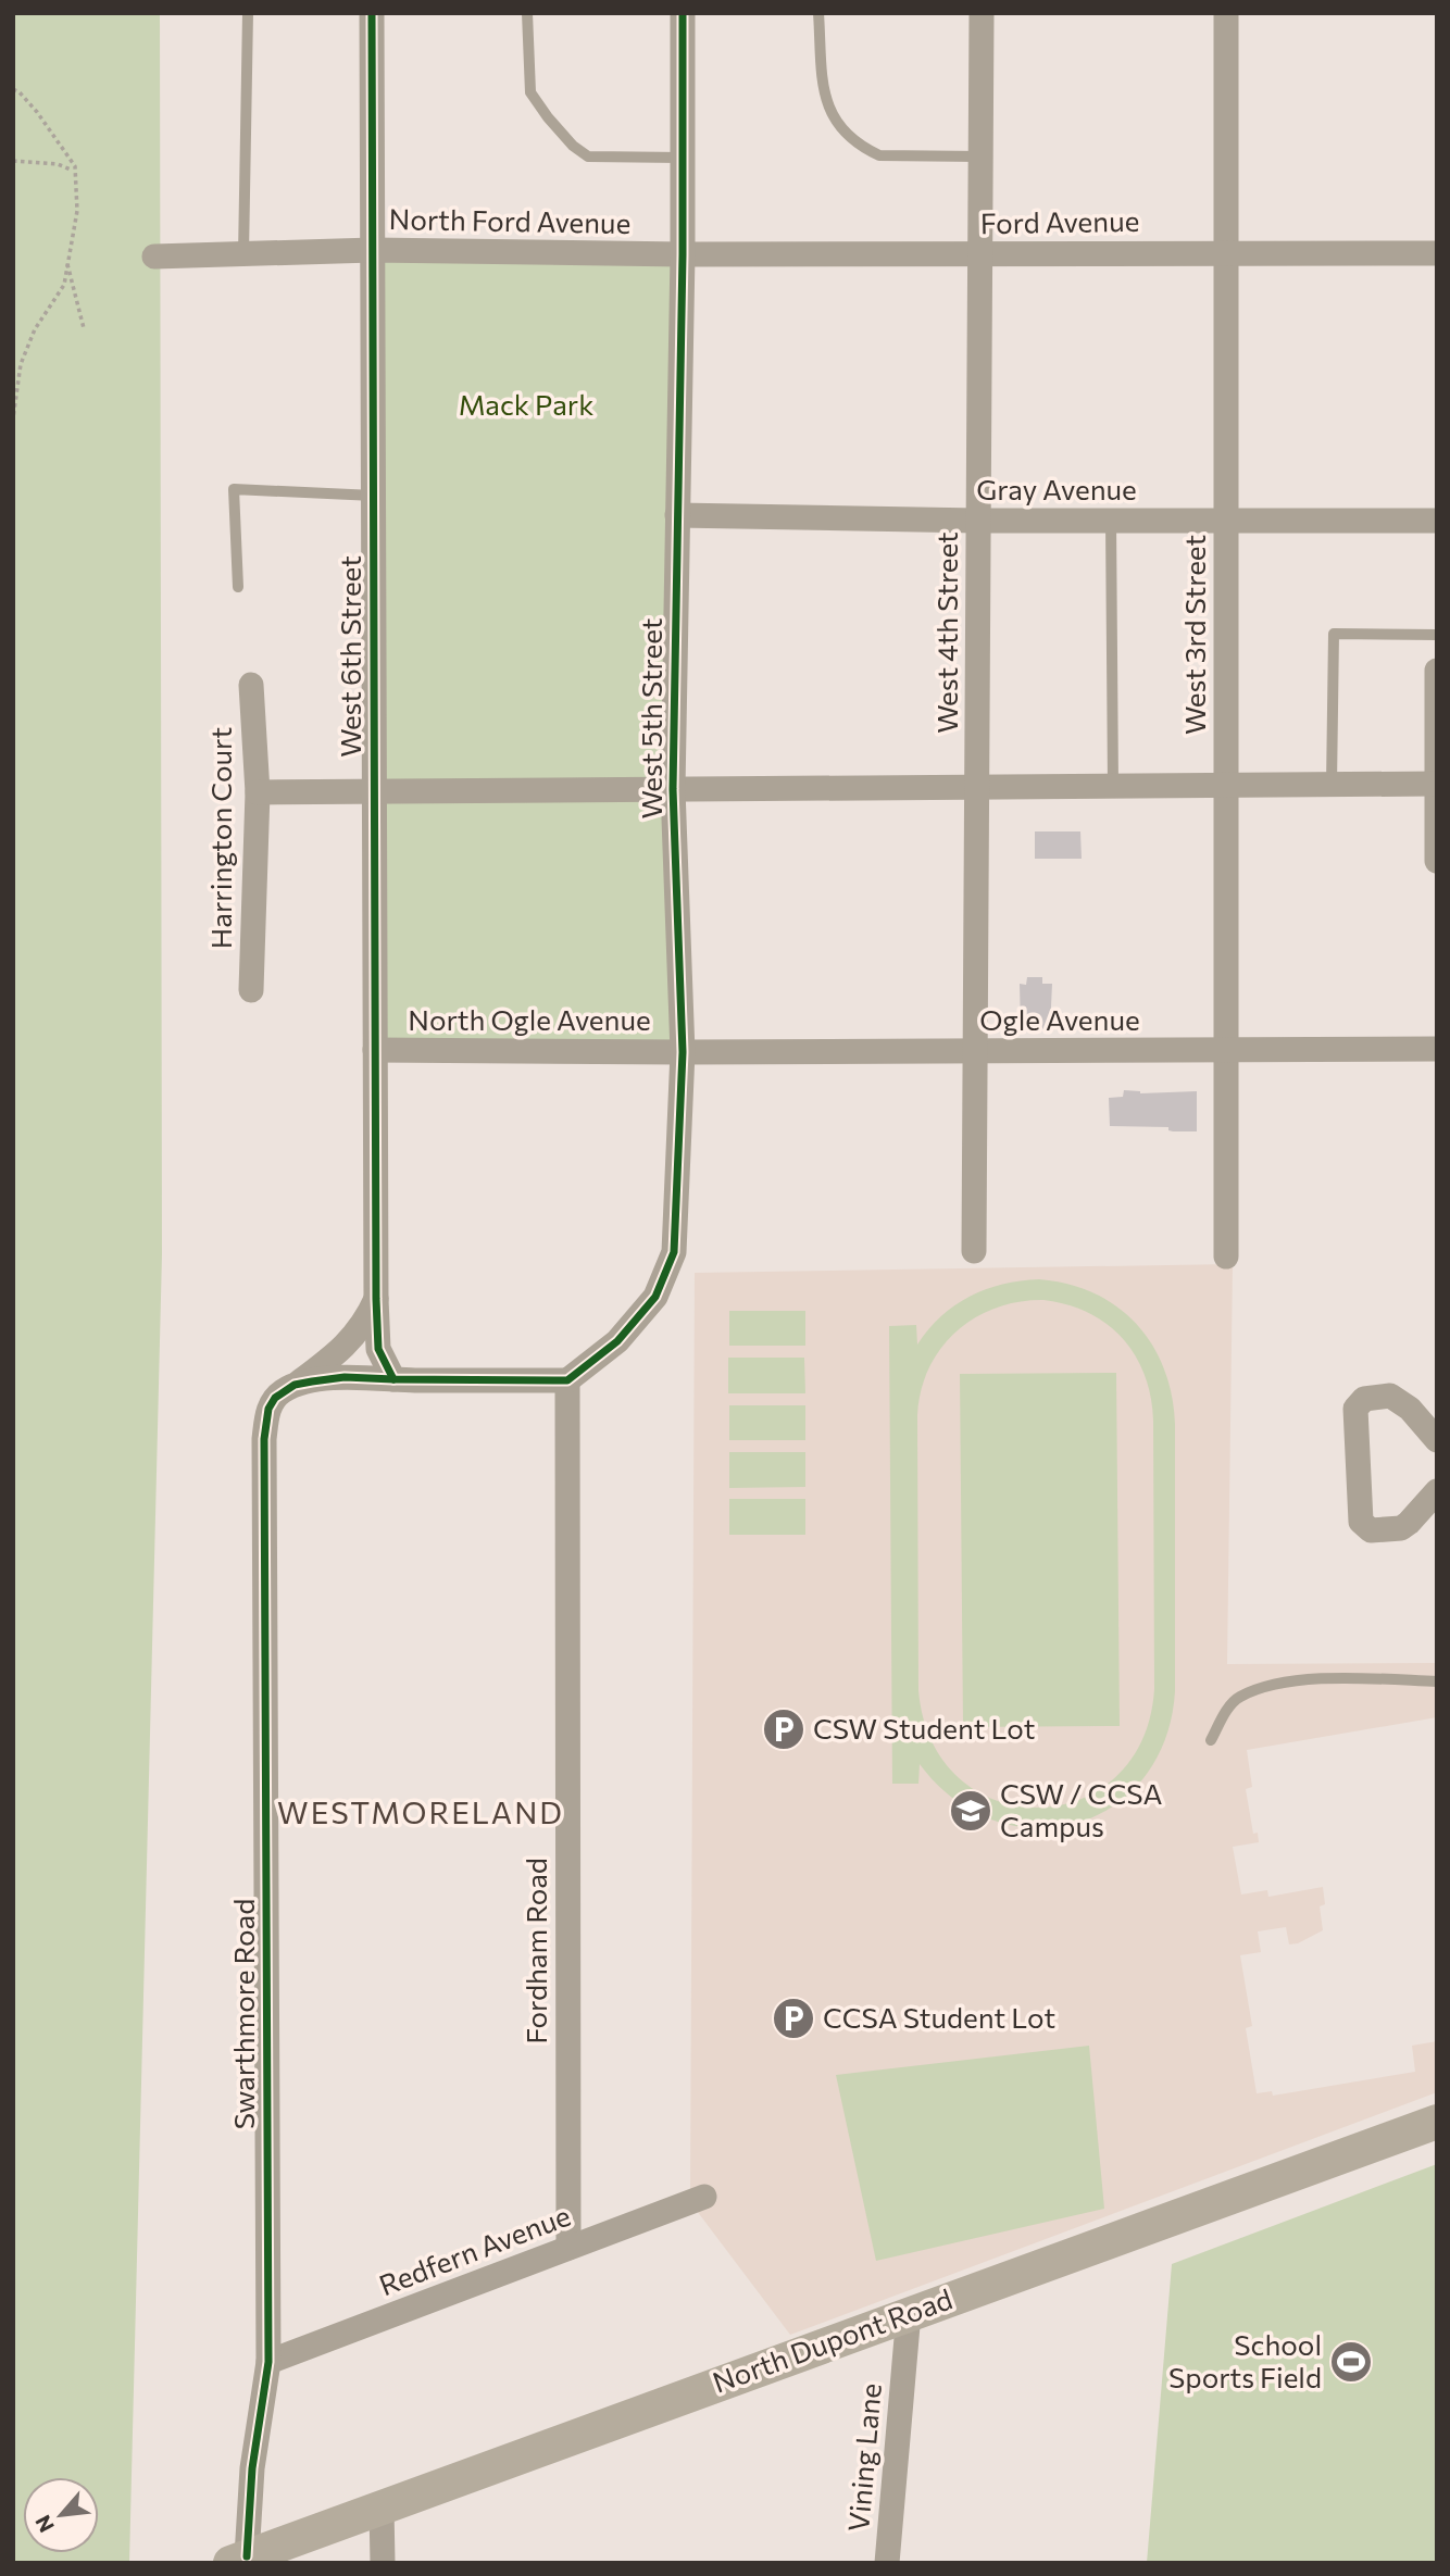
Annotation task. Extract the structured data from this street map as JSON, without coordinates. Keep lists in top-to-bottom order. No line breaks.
{"streets":{"main road":["North Dupont Road"],"street":["North Ford Avenue","Ford Avenue","Gray Avenue","West 4th Street","West 3rd Street","West 6th Street","West 5th Street","Harrington Court","North Ogle Avenue","Ogle Avenue","Fordham Road","Swarthmore Road","Redfern Avenue","Vining Lane"]},"crossings":[["North Ford Avenue","Ford Avenue"],["North Ford Avenue","West 6th Street"],["North Ford Avenue","West 5th Street"],["Ford Avenue","West 4th Street"],["Ford Avenue","West 3rd Street"],["Ford Avenue","West 5th Street"],["Gray Avenue","West 4th Street"],["Gray Avenue","West 3rd Street"],["Gray Avenue","West 5th Street"],["West 4th Street","Ogle Avenue"],["West 3rd Street","Ogle Avenue"],["West 6th Street","North Ogle Avenue"],["West 6th Street","Swarthmore Road"],["West 5th Street","North Ogle Avenue"],["West 5th Street","Ogle Avenue"],["West 5th Street","Fordham Road"],["North Ogle Avenue","Ogle Avenue"],["Fordham Road","Redfern Avenue"],["Swarthmore Road","Redfern Avenue"],["Swarthmore Road","North Dupont Road"],["North Dupont Road","Vining Lane"]],"districts":["WESTMORELAND"],"parks":["Mack Park"],"places":{"parking":["CSW Student Lot","CCSA Student Lot"],"school or university":["CSW / CCSA Campus"],"sports":["School Sports Field"]},"north":"bottom left"}
